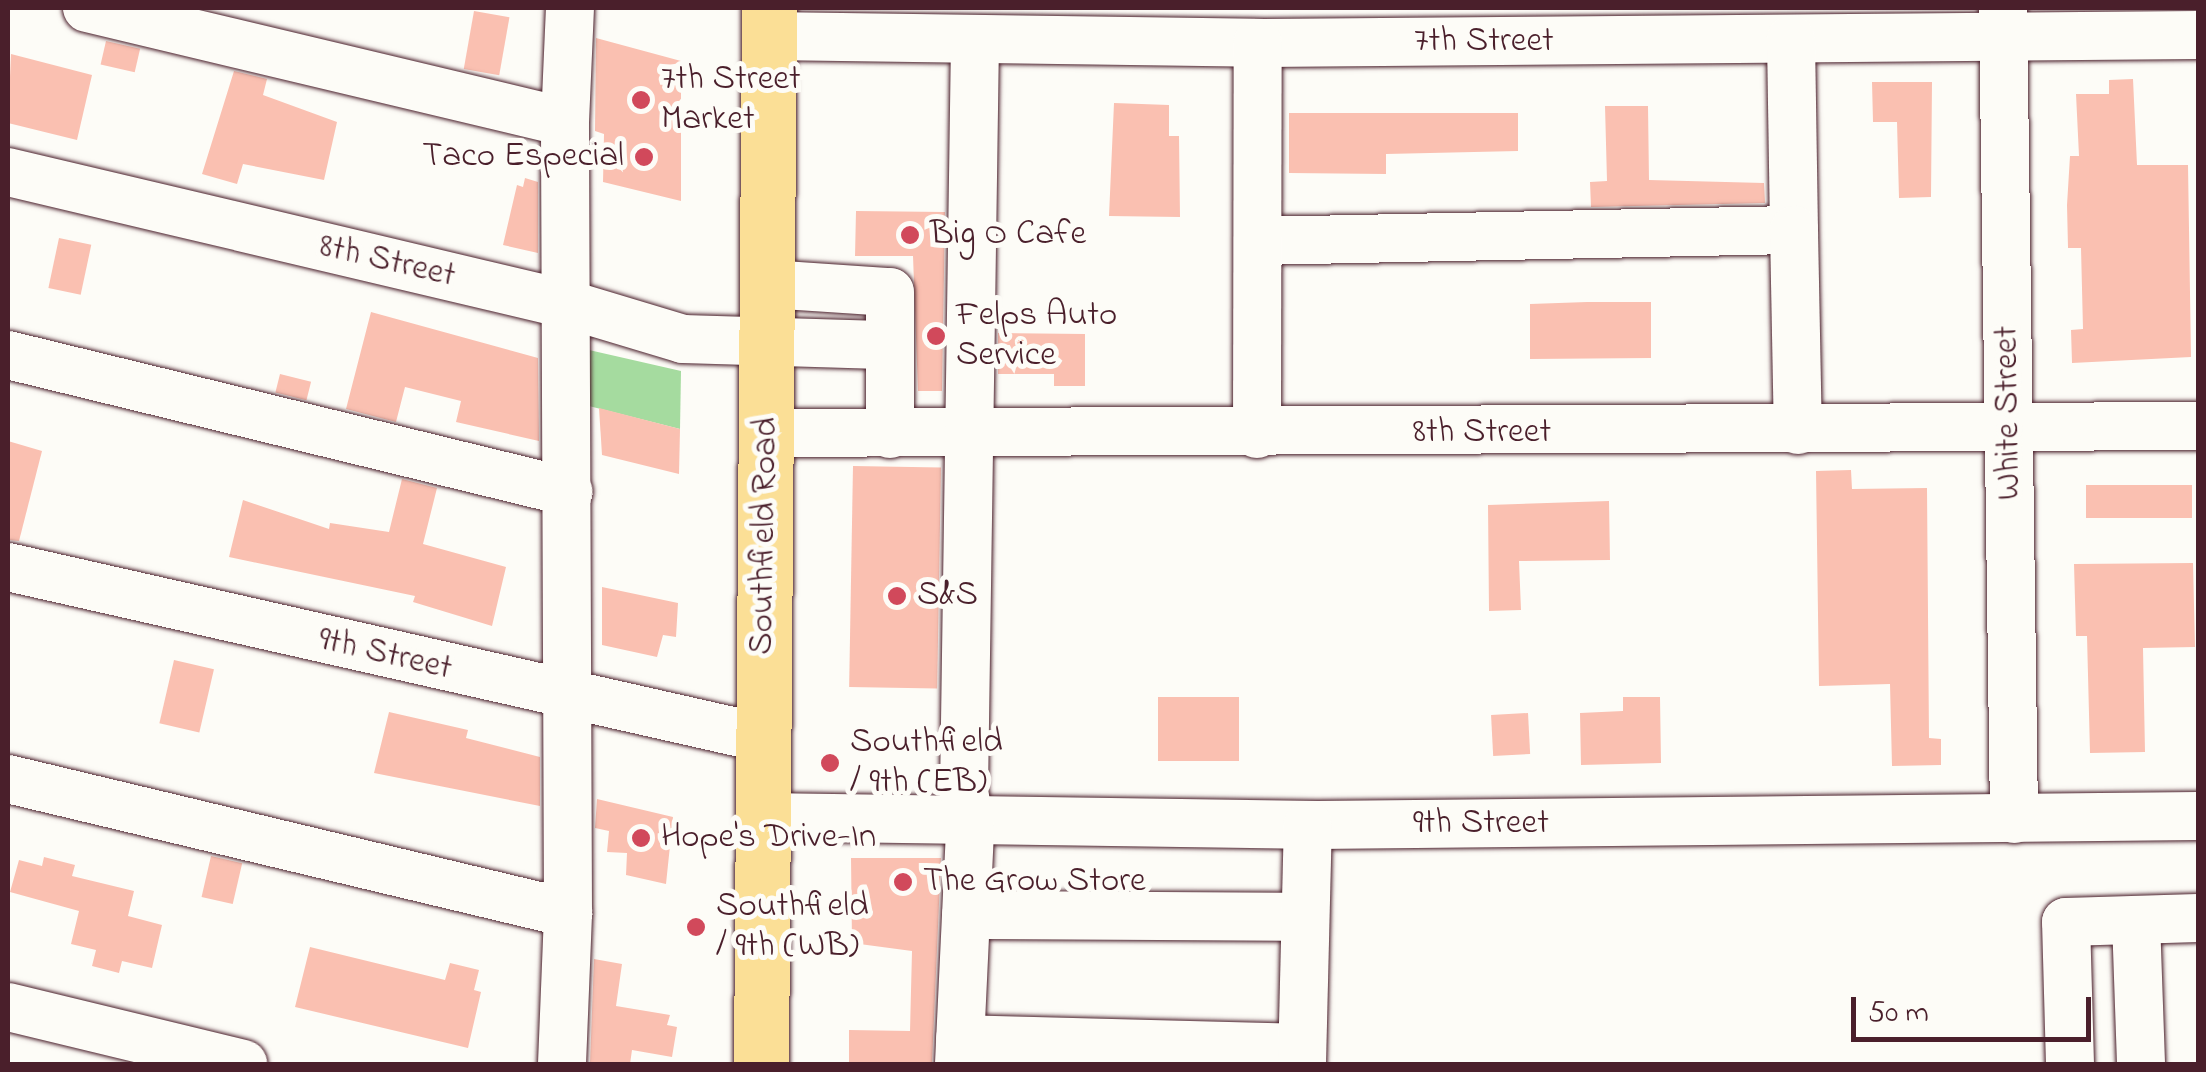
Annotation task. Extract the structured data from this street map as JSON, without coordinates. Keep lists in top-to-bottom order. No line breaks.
{"streets":{"main road":["Southfield Road"],"street":["7th Street","8th Street","White Street","9th Street"]},"crossings":[["7th Street","White Street"],["7th Street","Southfield Road"],["8th Street","White Street"],["8th Street","Southfield Road"],["White Street","9th Street"],["Southfield Road","9th Street"]],"places":["7th Street Market","Taco Especial","Big O Cafe","Felps Auto Service","S&S","Southfield / 9th (EB)","Hope's Drive-In","The Grow Store","Southfield / 9th (WB)"],"scale_bar":"50 m"}
